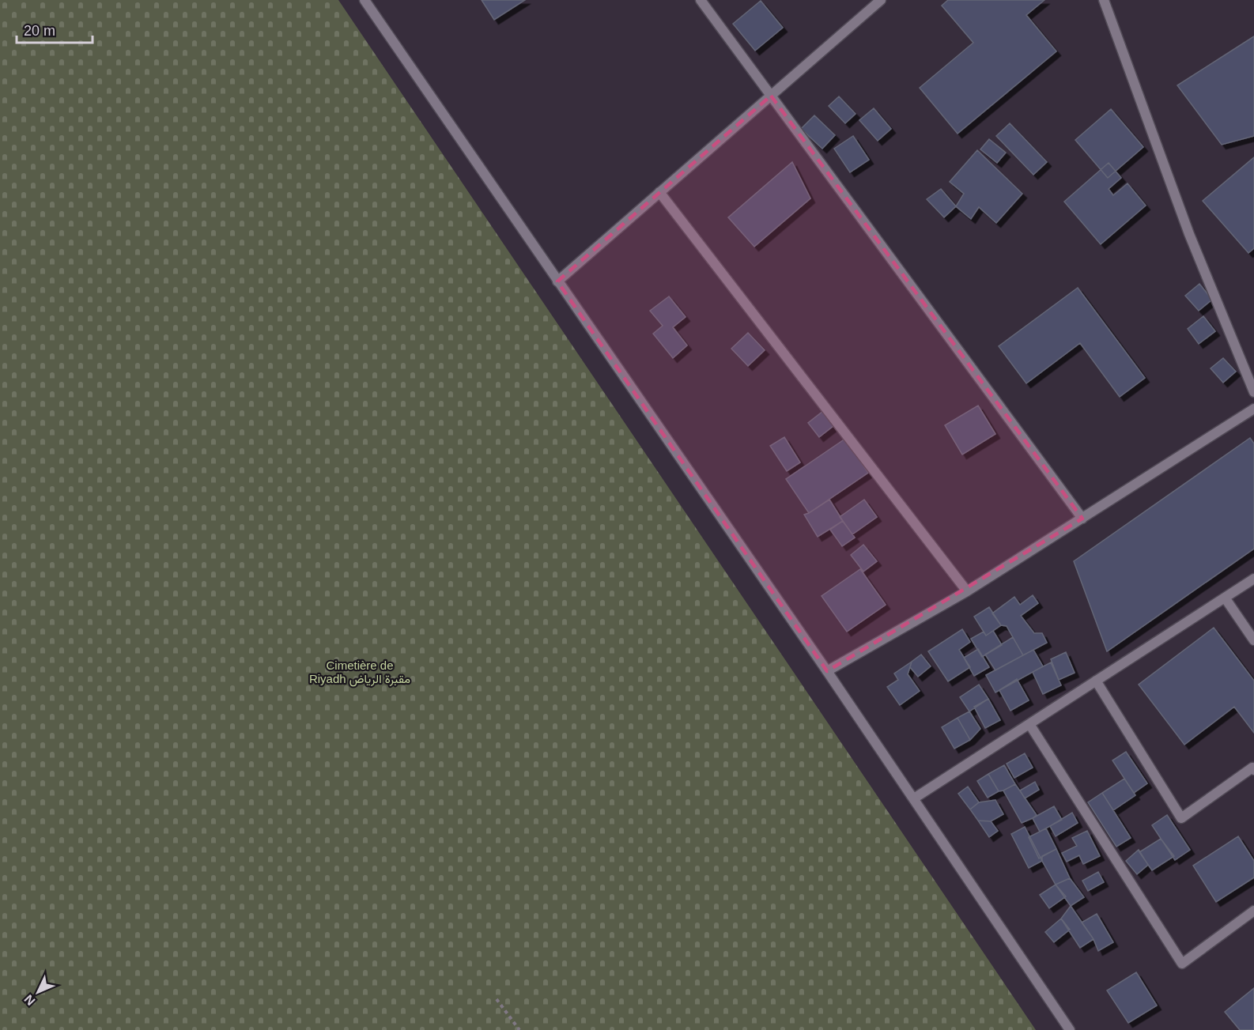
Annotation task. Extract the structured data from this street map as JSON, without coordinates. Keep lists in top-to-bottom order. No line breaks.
{"parks":["Cimetière de Riyadh مقبرة الرياض"],"scale_bar":"20 m","north":"bottom left"}
